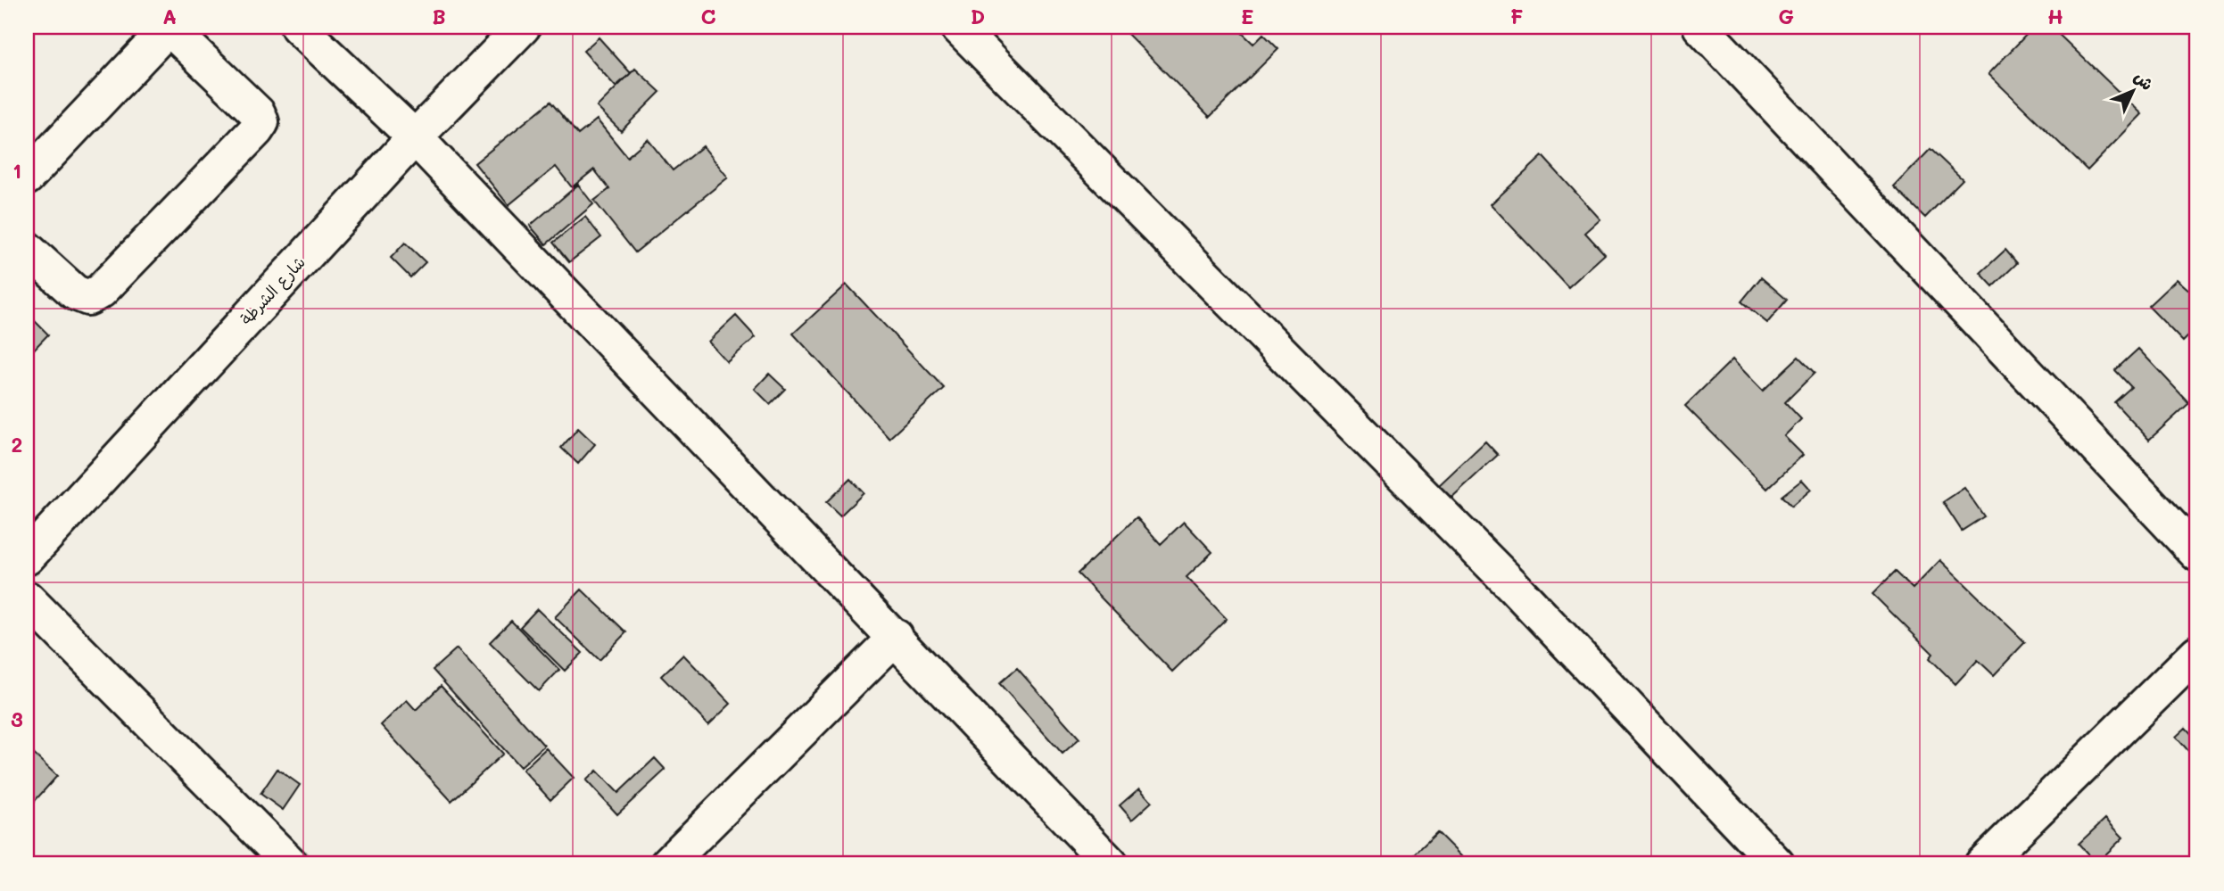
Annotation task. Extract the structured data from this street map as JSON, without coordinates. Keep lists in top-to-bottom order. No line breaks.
{"streets":{"street":["شارع الشرطة"]},"north":"top right","grid":{"columns":["A","B","C","D","E","F","G","H"],"rows":["1","2","3"]}}
